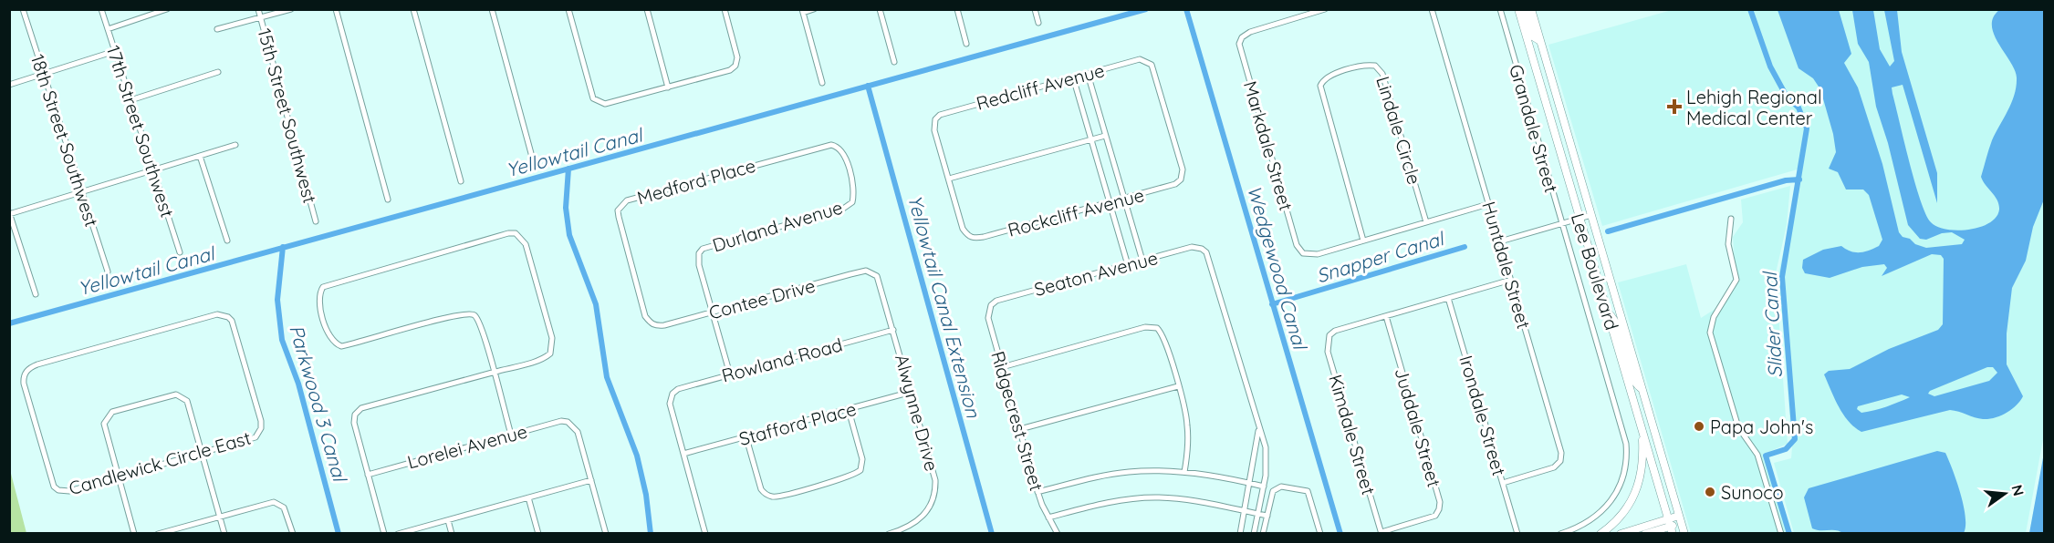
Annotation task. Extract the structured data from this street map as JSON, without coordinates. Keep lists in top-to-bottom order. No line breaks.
{"streets":{"main road":["Lee Boulevard"],"street":["Redcliff Avenue","15th Street Southwest","Grandale Street","Lindale Circle","17th Street Southwest","18th Street Southwest","Markdale Street","Medford Place","Rockcliff Avenue","Durland Avenue","Huntdale Street","Seaton Avenue","Contee Drive","Rowland Road","Alwynne Drive","Irondale Street","Ridgecrest Street","Stafford Place","Juddale Street","Kimdale Street","Lorelei Avenue","Candlewick Circle East"]},"crossings":[["Redcliff Avenue","Rockcliff Avenue"],["Lindale Circle","Markdale Street"],["Medford Place","Durland Avenue"],["Medford Place","Contee Drive"],["Durland Avenue","Contee Drive"],["Durland Avenue","Rowland Road"],["Huntdale Street","Irondale Street"],["Seaton Avenue","Ridgecrest Street"],["Contee Drive","Alwynne Drive"],["Rowland Road","Alwynne Drive"],["Rowland Road","Stafford Place"],["Alwynne Drive","Stafford Place"],["Juddale Street","Kimdale Street"]],"water":["Yellowtail Canal","Snapper Canal","Wedgewood Canal","Yellowtail Canal Extension","Slider Canal","Parkwood 3 Canal"],"places":{"health":["Lehigh Regional Medical Center"],"other":["Papa John's","Sunoco"]},"north":"right"}
